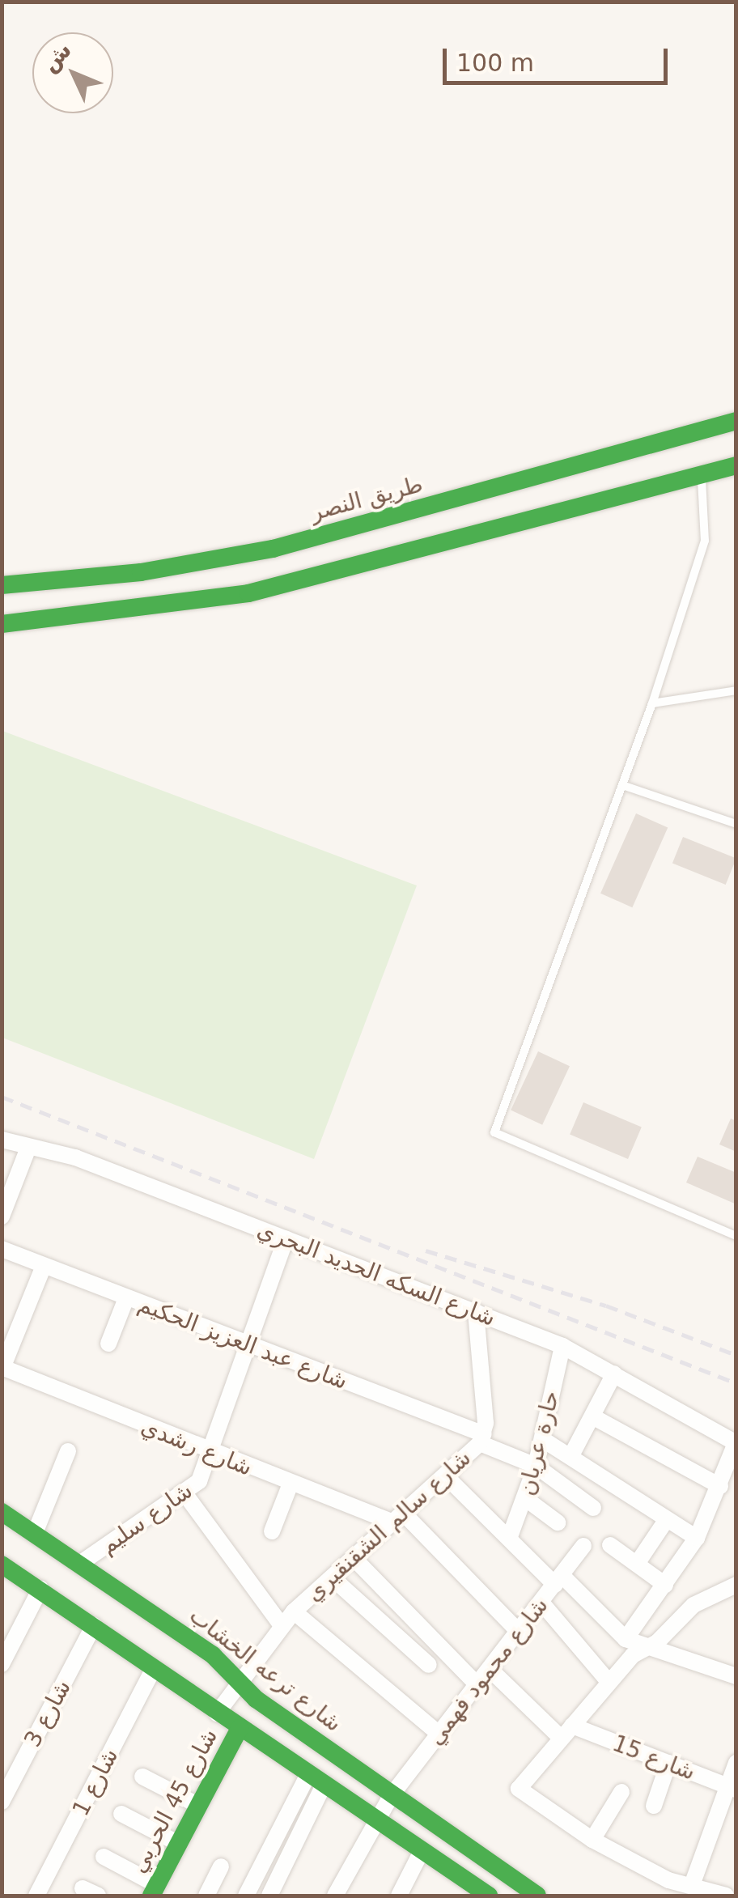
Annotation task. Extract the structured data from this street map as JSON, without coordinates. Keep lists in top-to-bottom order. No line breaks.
{"streets":{"main road":["طريق النصر","شارع ترعه الخشاب","شارع 45 الحربي"],"street":["شارع السكه الحديد البحري","شارع عبد العزيز الحكيم","حارة عريان","شارع رشدي","شارع سليم","شارع سالم الشقنقيري","شارع محمود فهمي","شارع 3","شارع 15","شارع 1"]},"crossings":[["شارع السكه الحديد البحري","حارة عريان"],["شارع السكه الحديد البحري","شارع سليم"],["شارع السكه الحديد البحري","شارع سالم الشقنقيري"],["شارع عبد العزيز الحكيم","حارة عريان"],["شارع عبد العزيز الحكيم","شارع سليم"],["شارع عبد العزيز الحكيم","شارع سالم الشقنقيري"],["شارع رشدي","شارع سليم"],["شارع رشدي","شارع سالم الشقنقيري"],["شارع سليم","شارع ترعه الخشاب"],["شارع سالم الشقنقيري","شارع ترعه الخشاب"],["شارع ترعه الخشاب","شارع محمود فهمي"]],"scale_bar":"100 m","north":"top left"}
